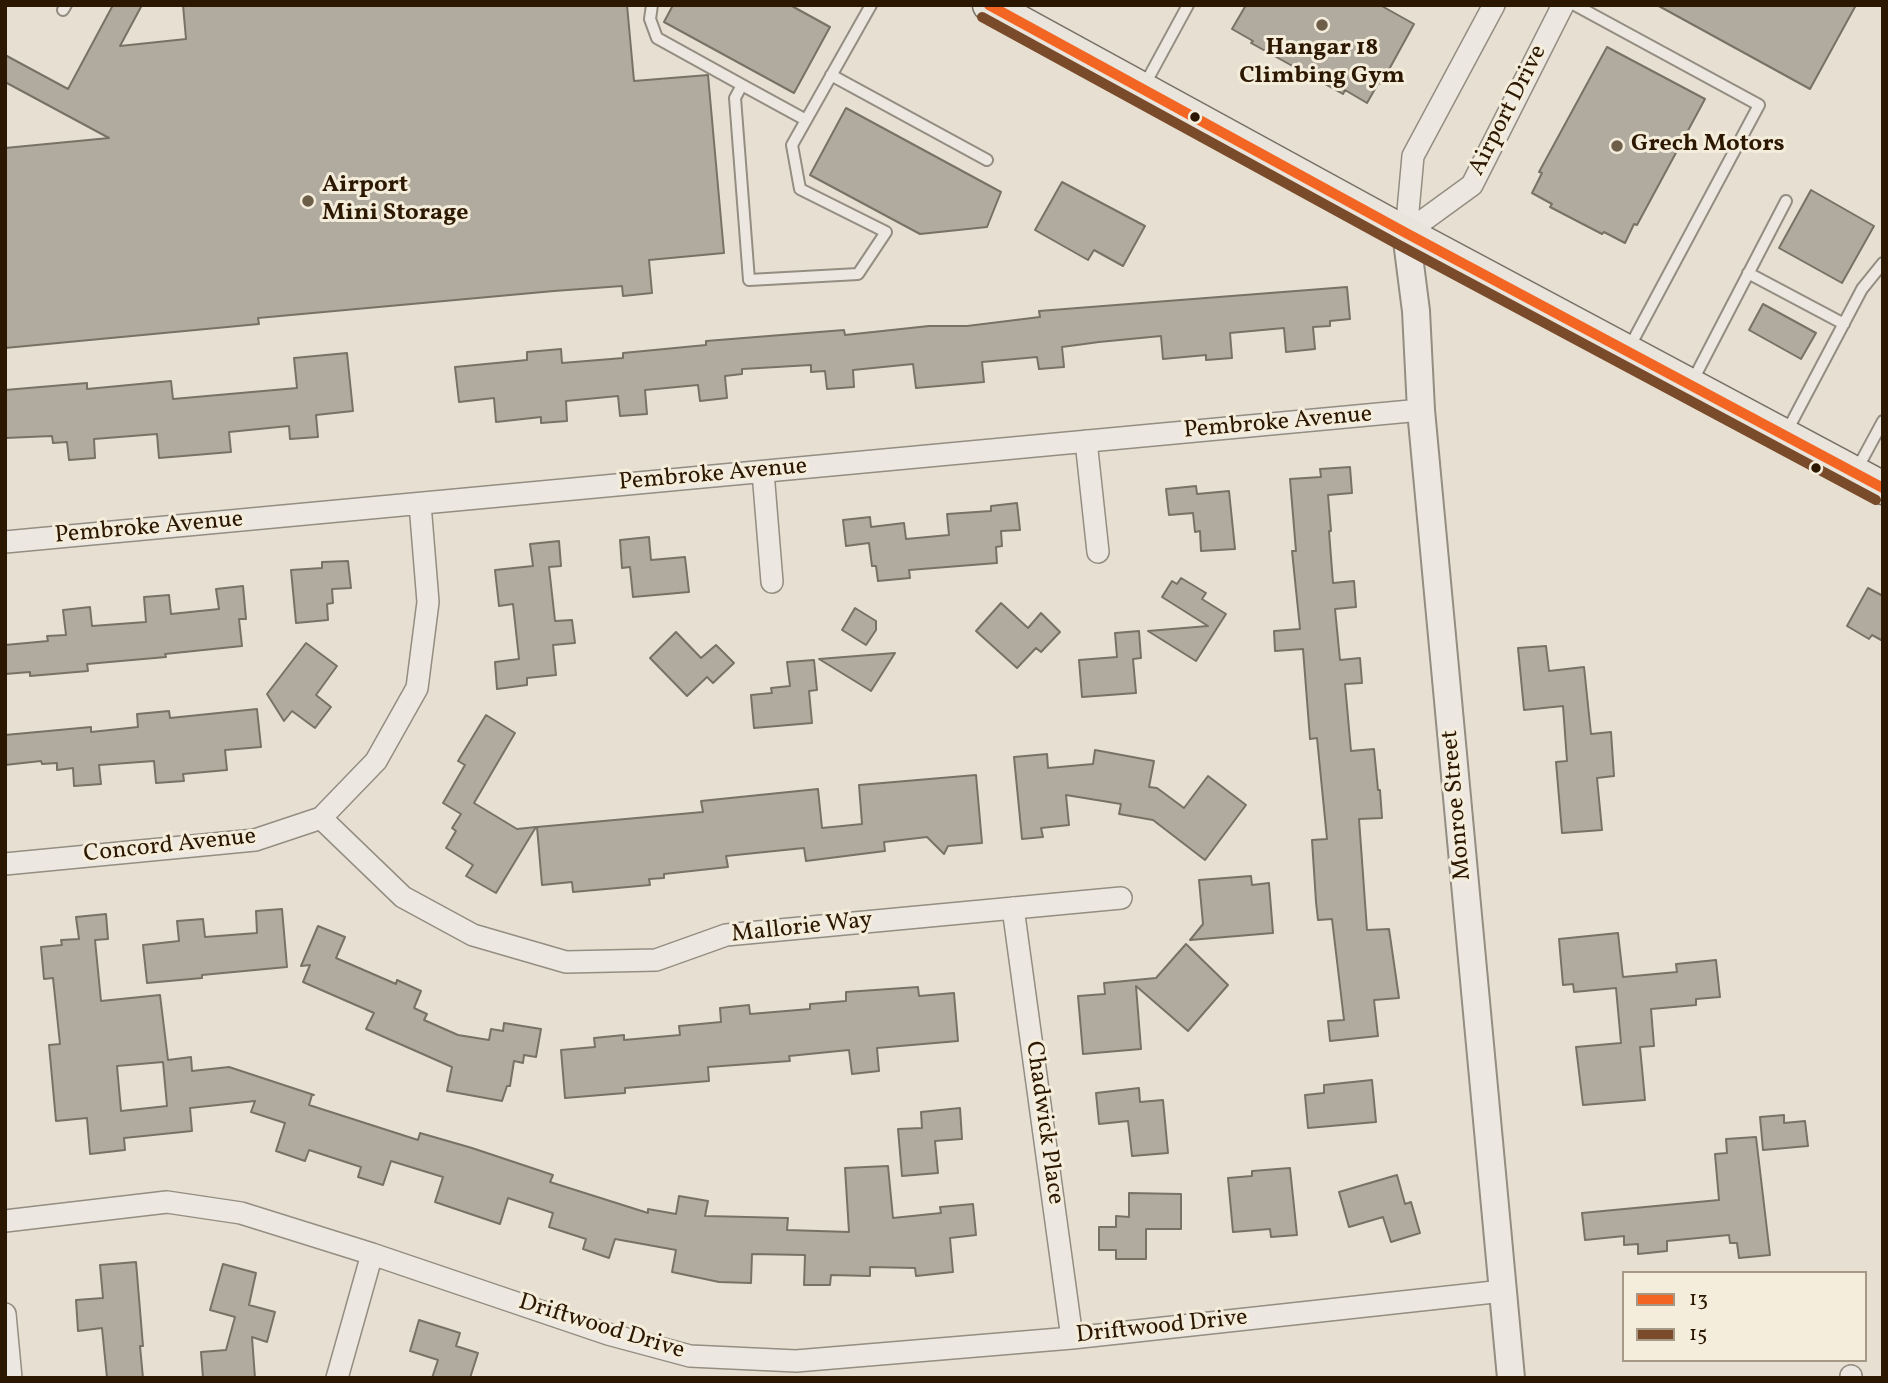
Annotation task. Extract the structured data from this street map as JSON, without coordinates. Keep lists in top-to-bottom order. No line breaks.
{"streets":{"street":["Airport Drive","Pembroke Avenue","Monroe Street","Concord Avenue","Mallorie Way","Chadwick Place","Driftwood Drive"]},"crossings":[["Airport Drive","Monroe Street"],["Pembroke Avenue","Monroe Street"],["Pembroke Avenue","Concord Avenue"],["Monroe Street","Driftwood Drive"],["Concord Avenue","Mallorie Way"],["Mallorie Way","Chadwick Place"],["Chadwick Place","Driftwood Drive"]],"places":["Hangar 18 Climbing Gym","Grech Motors","Airport Mini Storage"],"lines":["transit line 13","transit line 15"],"legend":["13","15"]}
